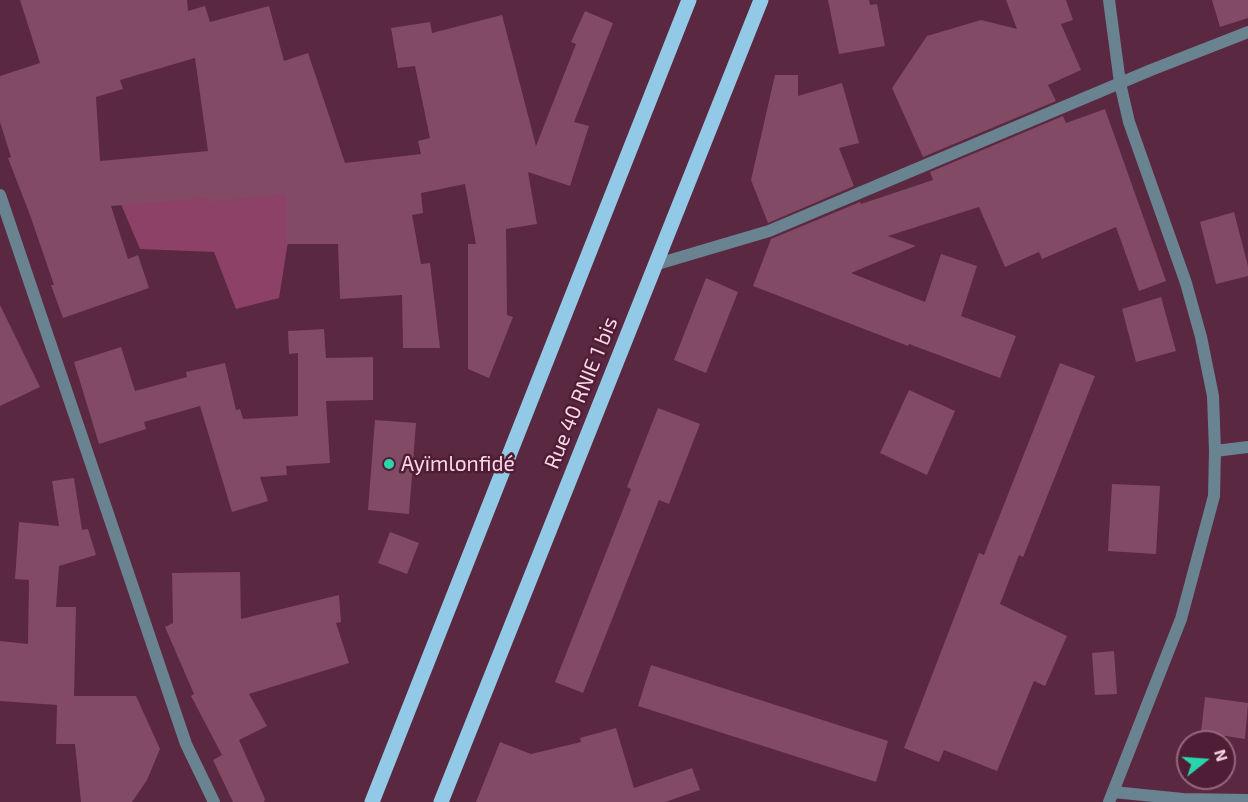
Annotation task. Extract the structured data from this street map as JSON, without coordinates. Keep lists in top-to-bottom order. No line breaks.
{"streets":{"main road":["Rue 40 RNIE 1 bis"]},"places":["Ayïmlonfidé"],"north":"right"}
